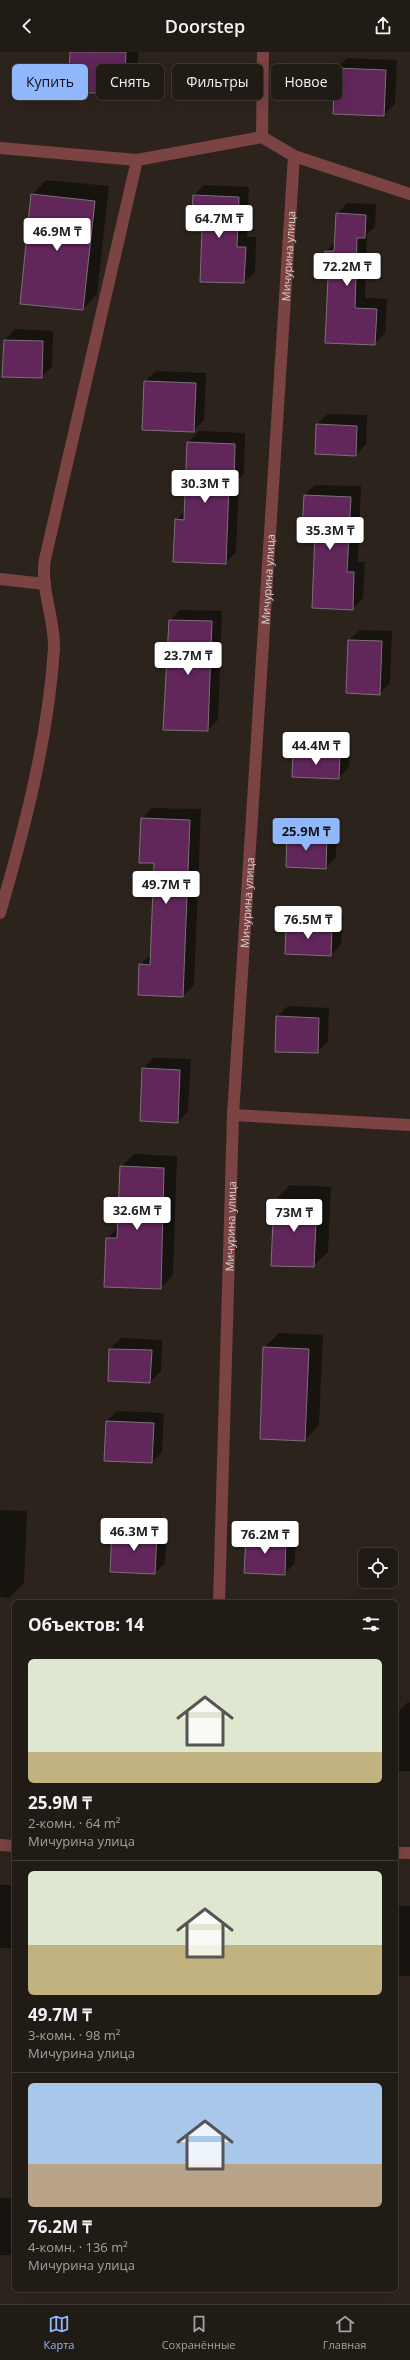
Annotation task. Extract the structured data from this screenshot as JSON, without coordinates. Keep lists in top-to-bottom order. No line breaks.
{"streets":{"street":["Мичурина улица"]},"page":{"header":"Doorstep","chip":["Купить","Снять","Фильтры","Новое"],"price":["64.7M ₸","46.9M ₸","72.2M ₸","30.3M ₸","35.3M ₸","23.7M ₸","44.4M ₸","25.9M ₸","49.7M ₸","76.5M ₸","32.6M ₸","73M ₸","46.3M ₸","76.2M ₸"],"heading":"Объектов: 14","list":[{"name":"25.9M ₸","note":"2-комн. · 64 m² · Мичурина улица"},{"name":"49.7M ₸","note":"3-комн. · 98 m² · Мичурина улица"},{"name":"76.2M ₸","note":"4-комн. · 136 m² · Мичурина улица"}],"tabs":["Карта","Сохранённые","Главная"]}}
